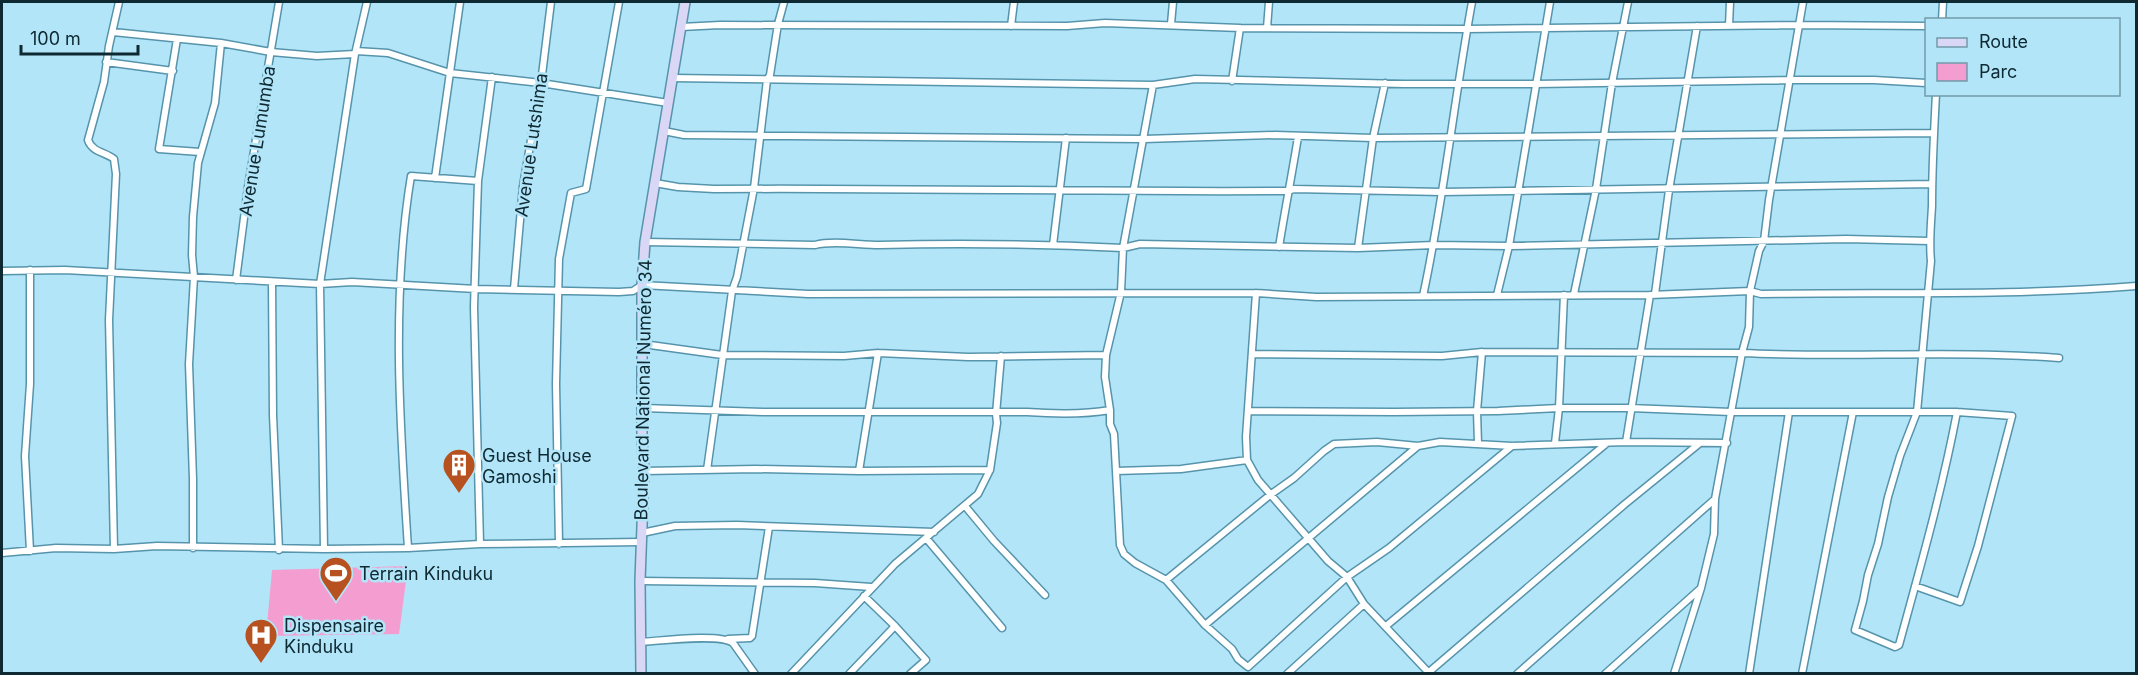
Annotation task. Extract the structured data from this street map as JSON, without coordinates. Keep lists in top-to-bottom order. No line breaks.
{"streets":{"main road":["Boulevard National Numéro 34"],"street":["Avenue Lumumba","Avenue Lutshima"]},"places":{"building":["Guest House Gamoshi"],"sports":["Terrain Kinduku"],"hospital":["Dispensaire Kinduku"]},"legend":["Route","Parc"],"scale_bar":"100 m"}
